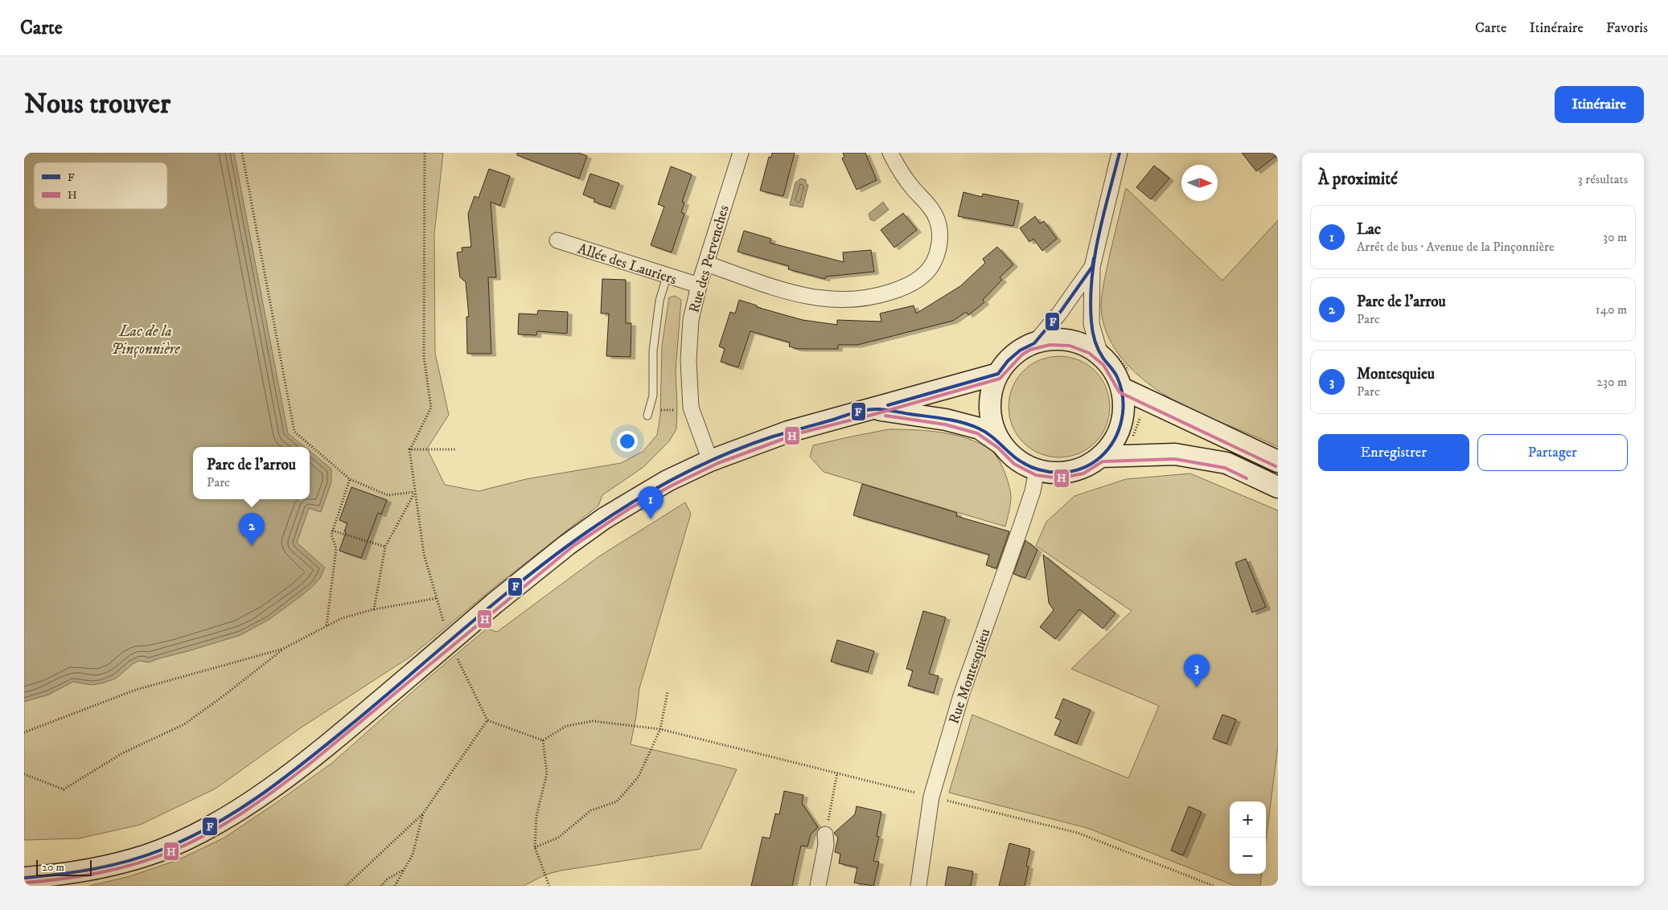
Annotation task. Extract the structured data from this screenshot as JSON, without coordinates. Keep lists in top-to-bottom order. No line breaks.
{"streets":{"street":["Rue des Pervenches","Allée des Lauriers","Rue Montesquieu"]},"crossings":[["Rue des Pervenches","Allée des Lauriers"]],"water":["Lac de la Pinçonnière"],"lines":["transit line F","transit line H"],"legend":["F","H"],"scale_bar":"20 m","north":"right","page":{"header":"Carte","nav":["Carte","Itinéraire","Favoris"],"buttons":["Itinéraire",["Enregistrer","Partager"]],"title":"Nous trouver","heading":["À proximité","3 résultats"],"list":[{"mark":"1","name":"Lac","note":"Arrêt de bus · Avenue de la Pinçonnière","value":"30 m"},{"mark":"2","name":"Parc de l'arrou","note":"Parc","value":"140 m"},{"mark":"3","name":"Montesquieu","note":"Parc","value":"230 m"}],"popup":["Parc de l'arrou","Parc"],"pins":["1","2","3"],"map_buttons":["+","−"],"scale":"20 m"}}
